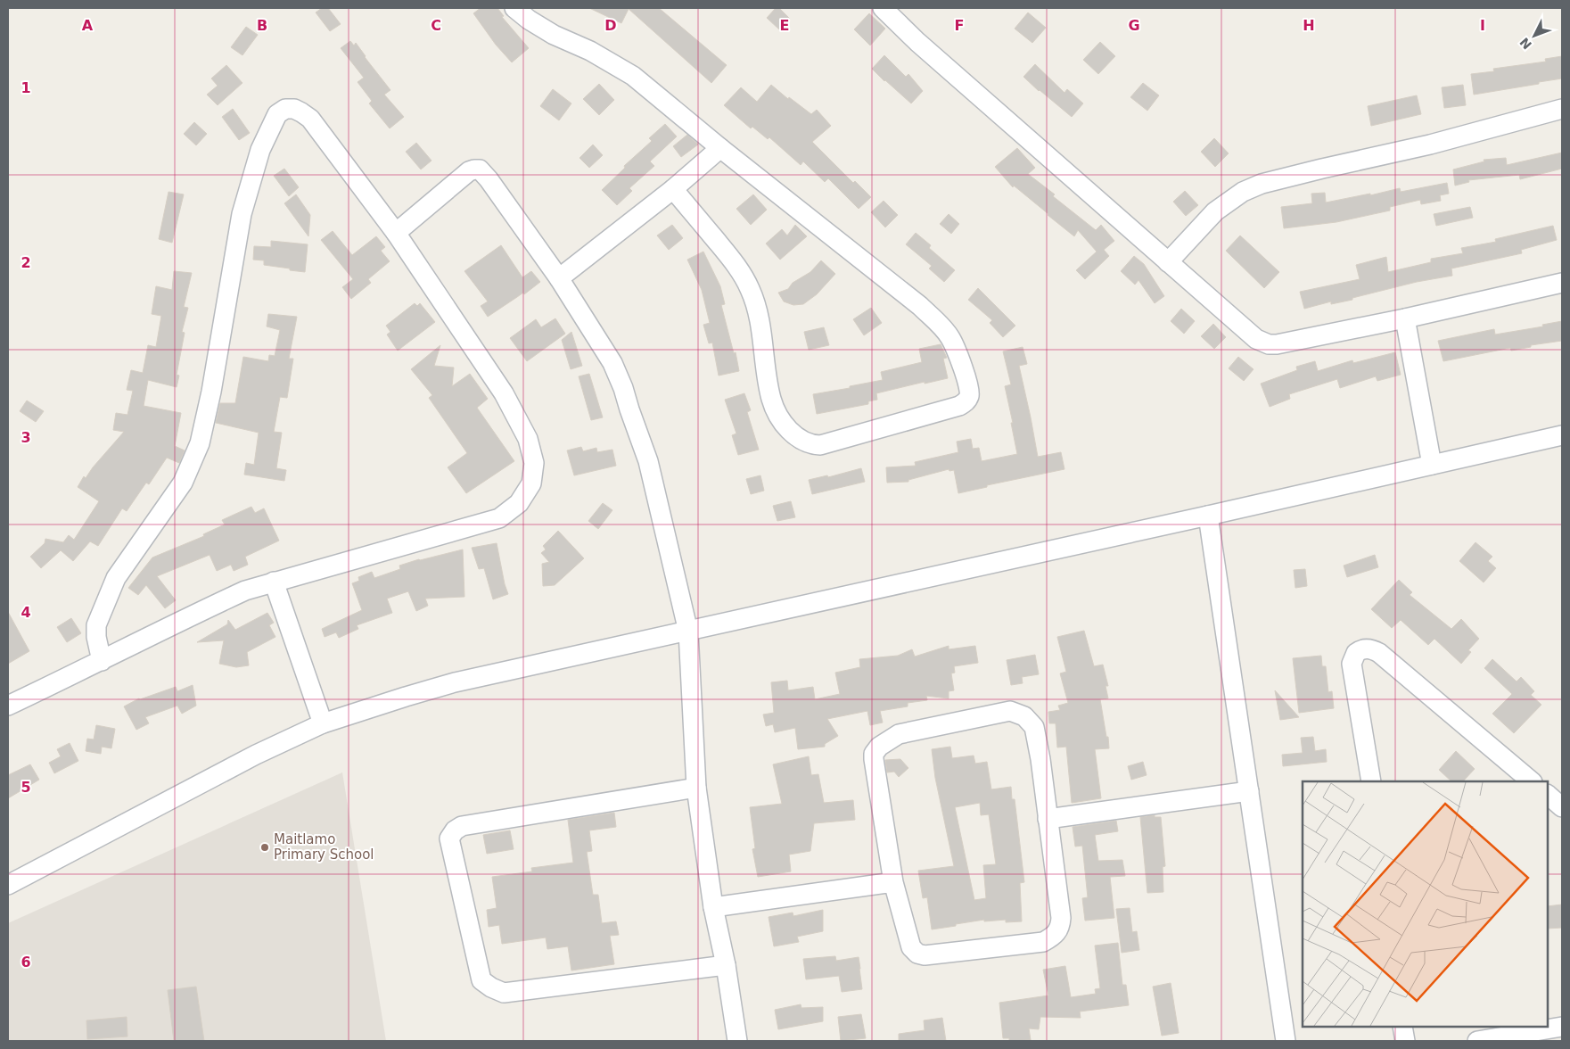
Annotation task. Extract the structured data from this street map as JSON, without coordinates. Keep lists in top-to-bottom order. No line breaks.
{"places":["Maitlamo Primary School"],"north":"bottom left","grid":{"columns":["A","B","C","D","E","F","G","H","I"],"rows":["1","2","3","4","5","6"]}}
